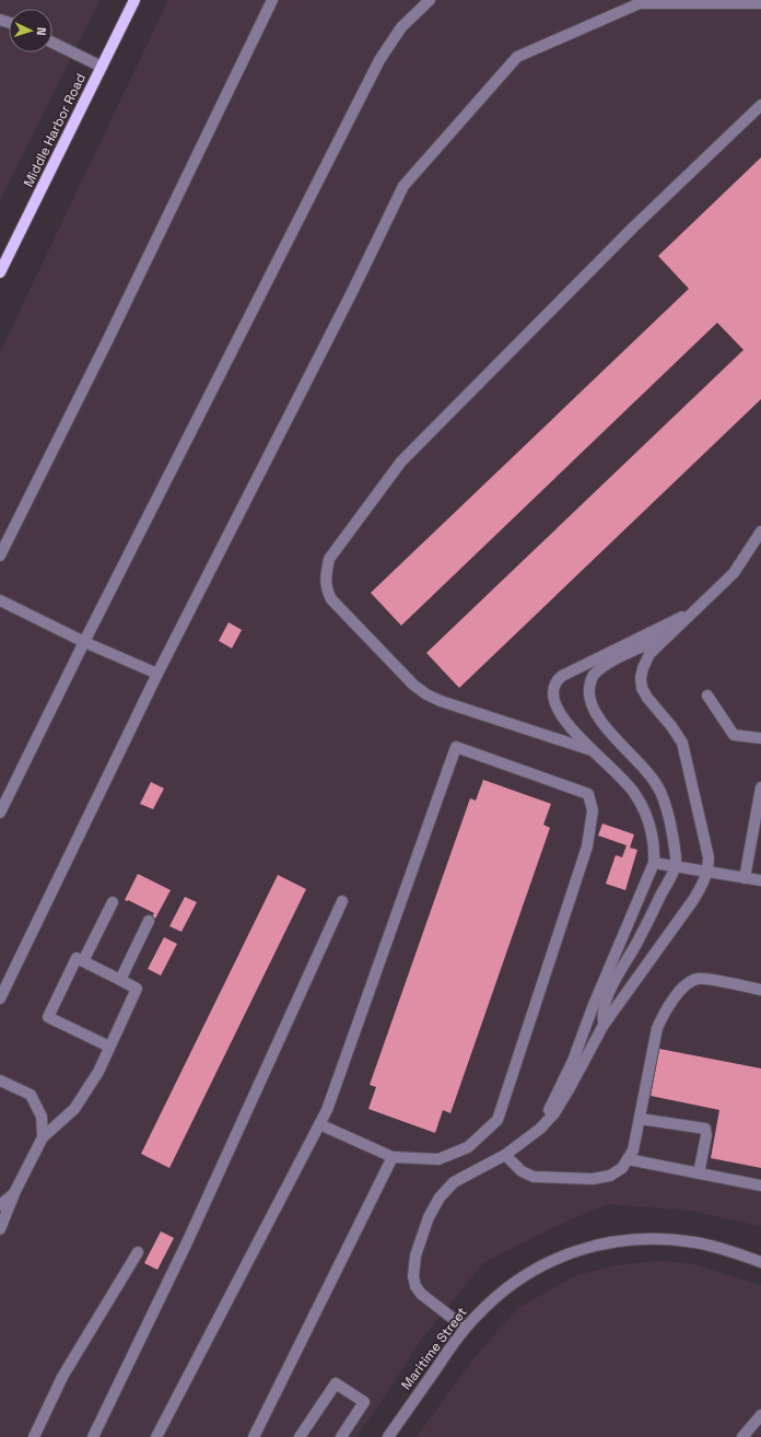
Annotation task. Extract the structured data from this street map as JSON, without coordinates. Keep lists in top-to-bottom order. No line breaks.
{"streets":{"main road":["Middle Harbor Road"],"street":["Maritime Street"]},"north":"right"}
